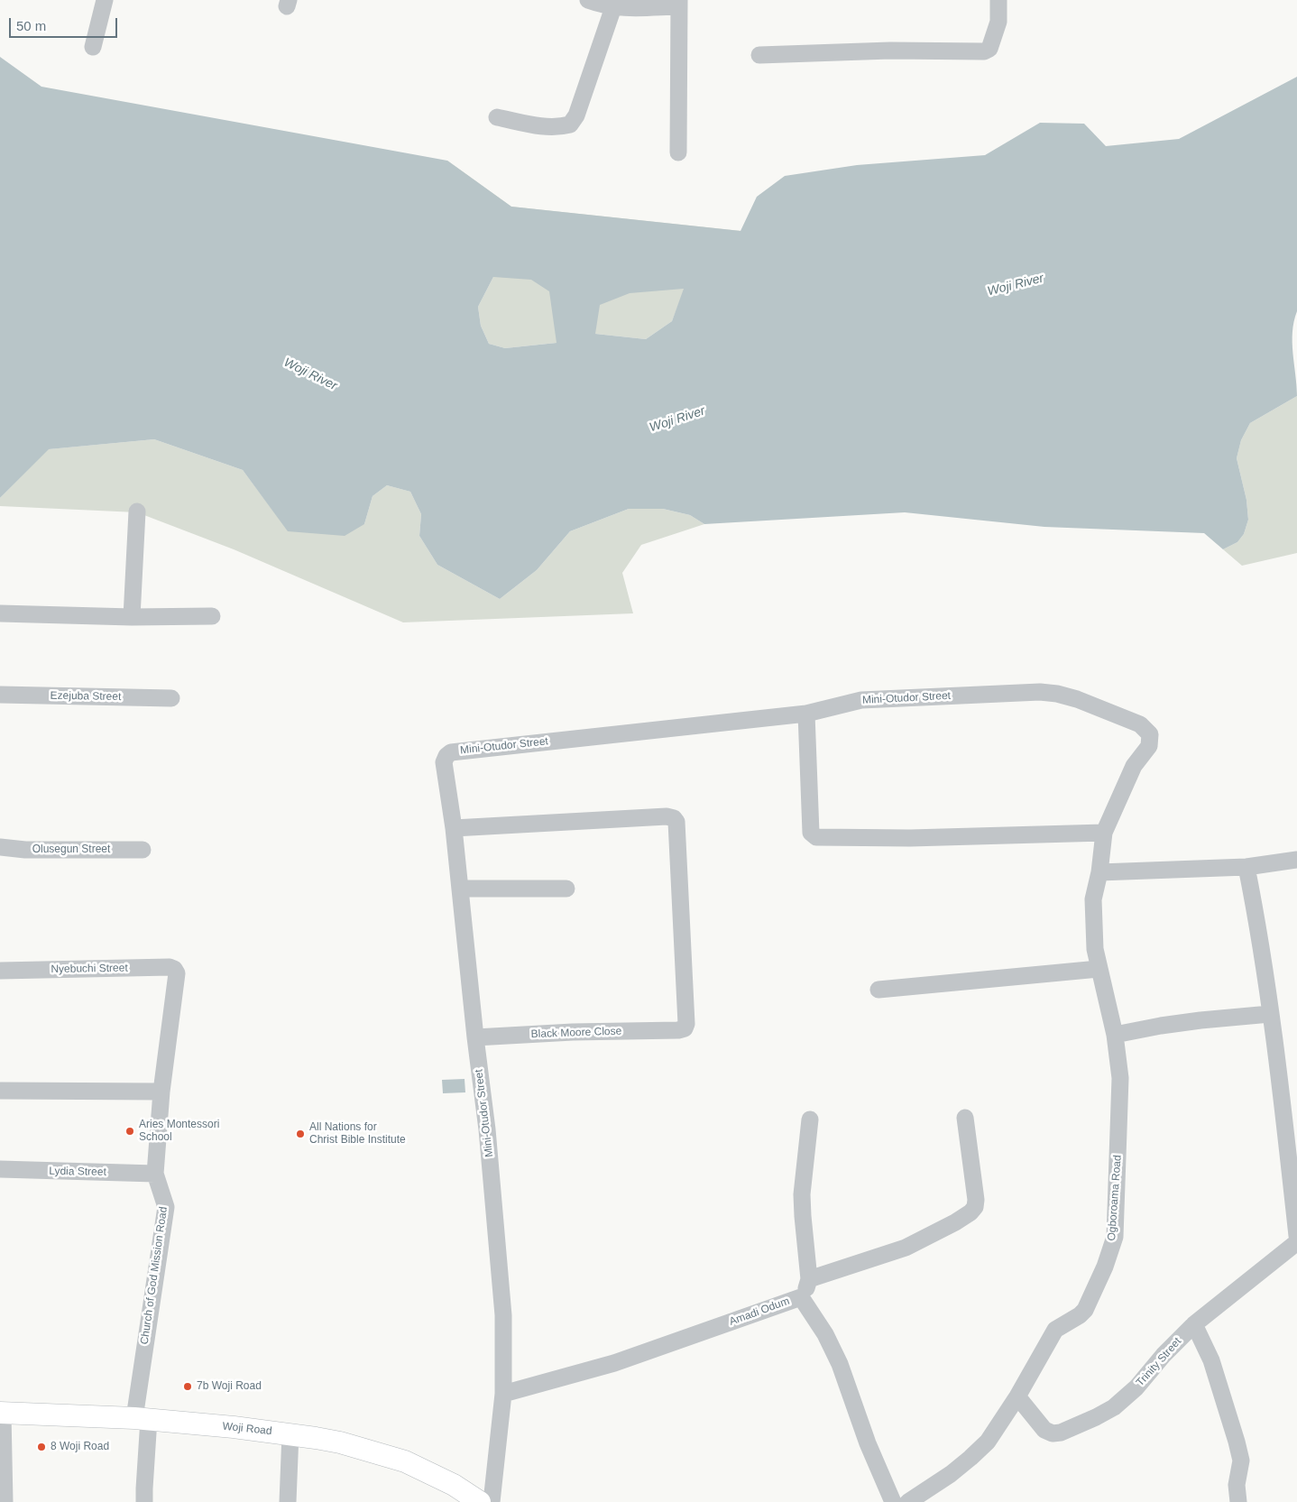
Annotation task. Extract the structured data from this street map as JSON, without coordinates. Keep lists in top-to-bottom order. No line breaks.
{"streets":{"main road":["Woji Road"],"street":["Ezejuba Street","Mini-Otudor Street","Olusegun Street","Nyebuchi Street","Black Moore Close","Lydia Street","Ogboroama Road","Church of God Mission Road","Amadi Odum","Trinity Street"]},"crossings":[["Mini-Otudor Street","Black Moore Close"],["Mini-Otudor Street","Ogboroama Road"],["Mini-Otudor Street","Amadi Odum"],["Nyebuchi Street","Church of God Mission Road"],["Lydia Street","Church of God Mission Road"],["Ogboroama Road","Trinity Street"],["Church of God Mission Road","Woji Road"]],"water":["Woji River"],"places":["Aries Montessori School","All Nations for Christ Bible Institute","7b Woji Road","8 Woji Road"],"scale_bar":"50 m"}
